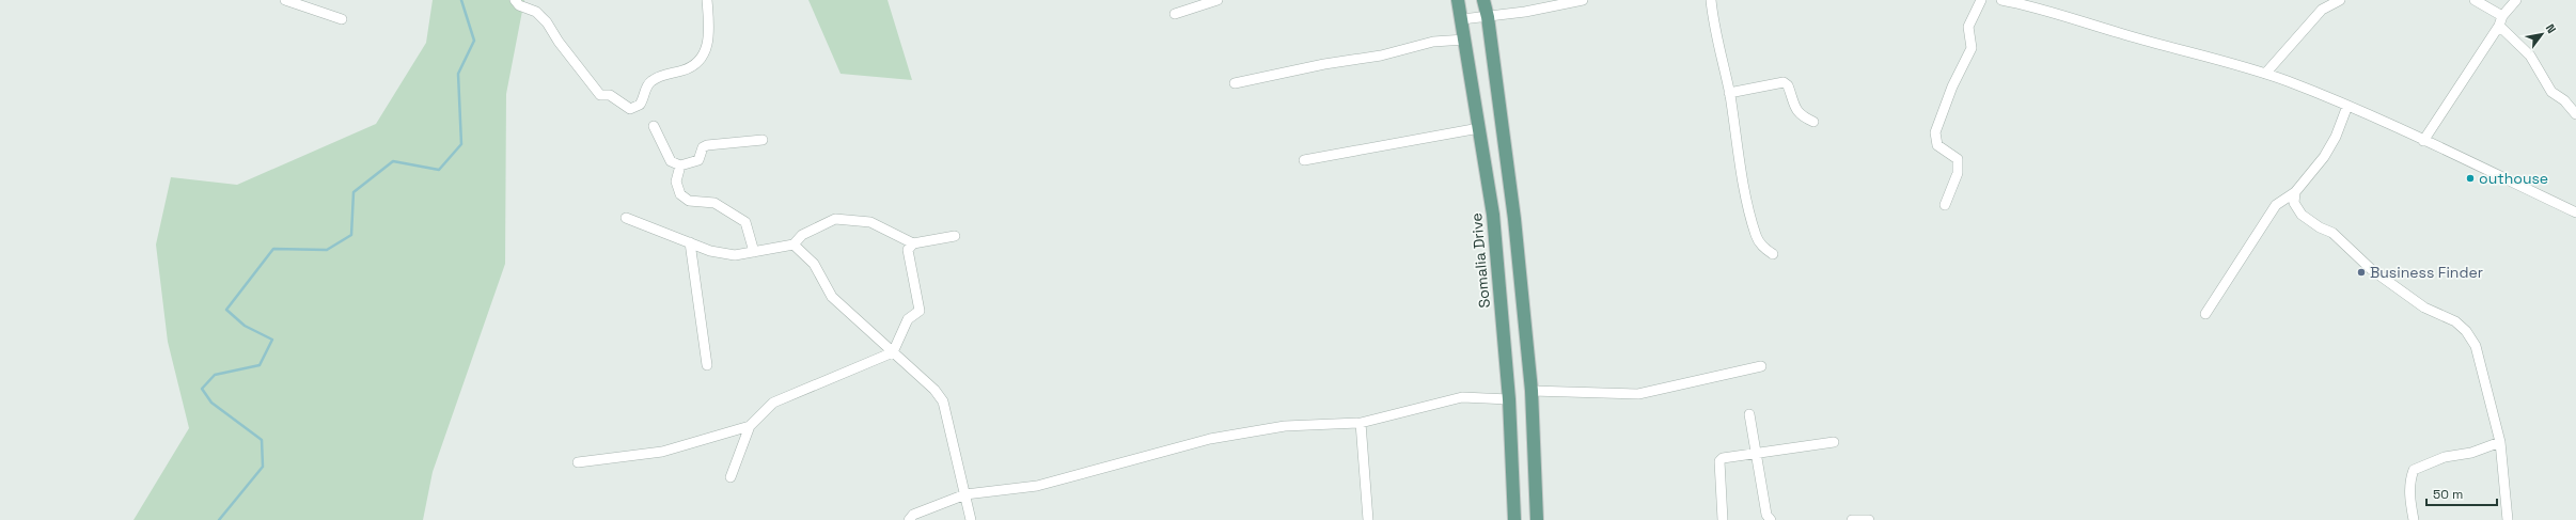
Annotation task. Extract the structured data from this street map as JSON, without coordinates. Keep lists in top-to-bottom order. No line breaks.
{"streets":{"main road":["Somalia Drive"]},"places":["outhouse","Business Finder"],"scale_bar":"50 m","north":"top right"}
